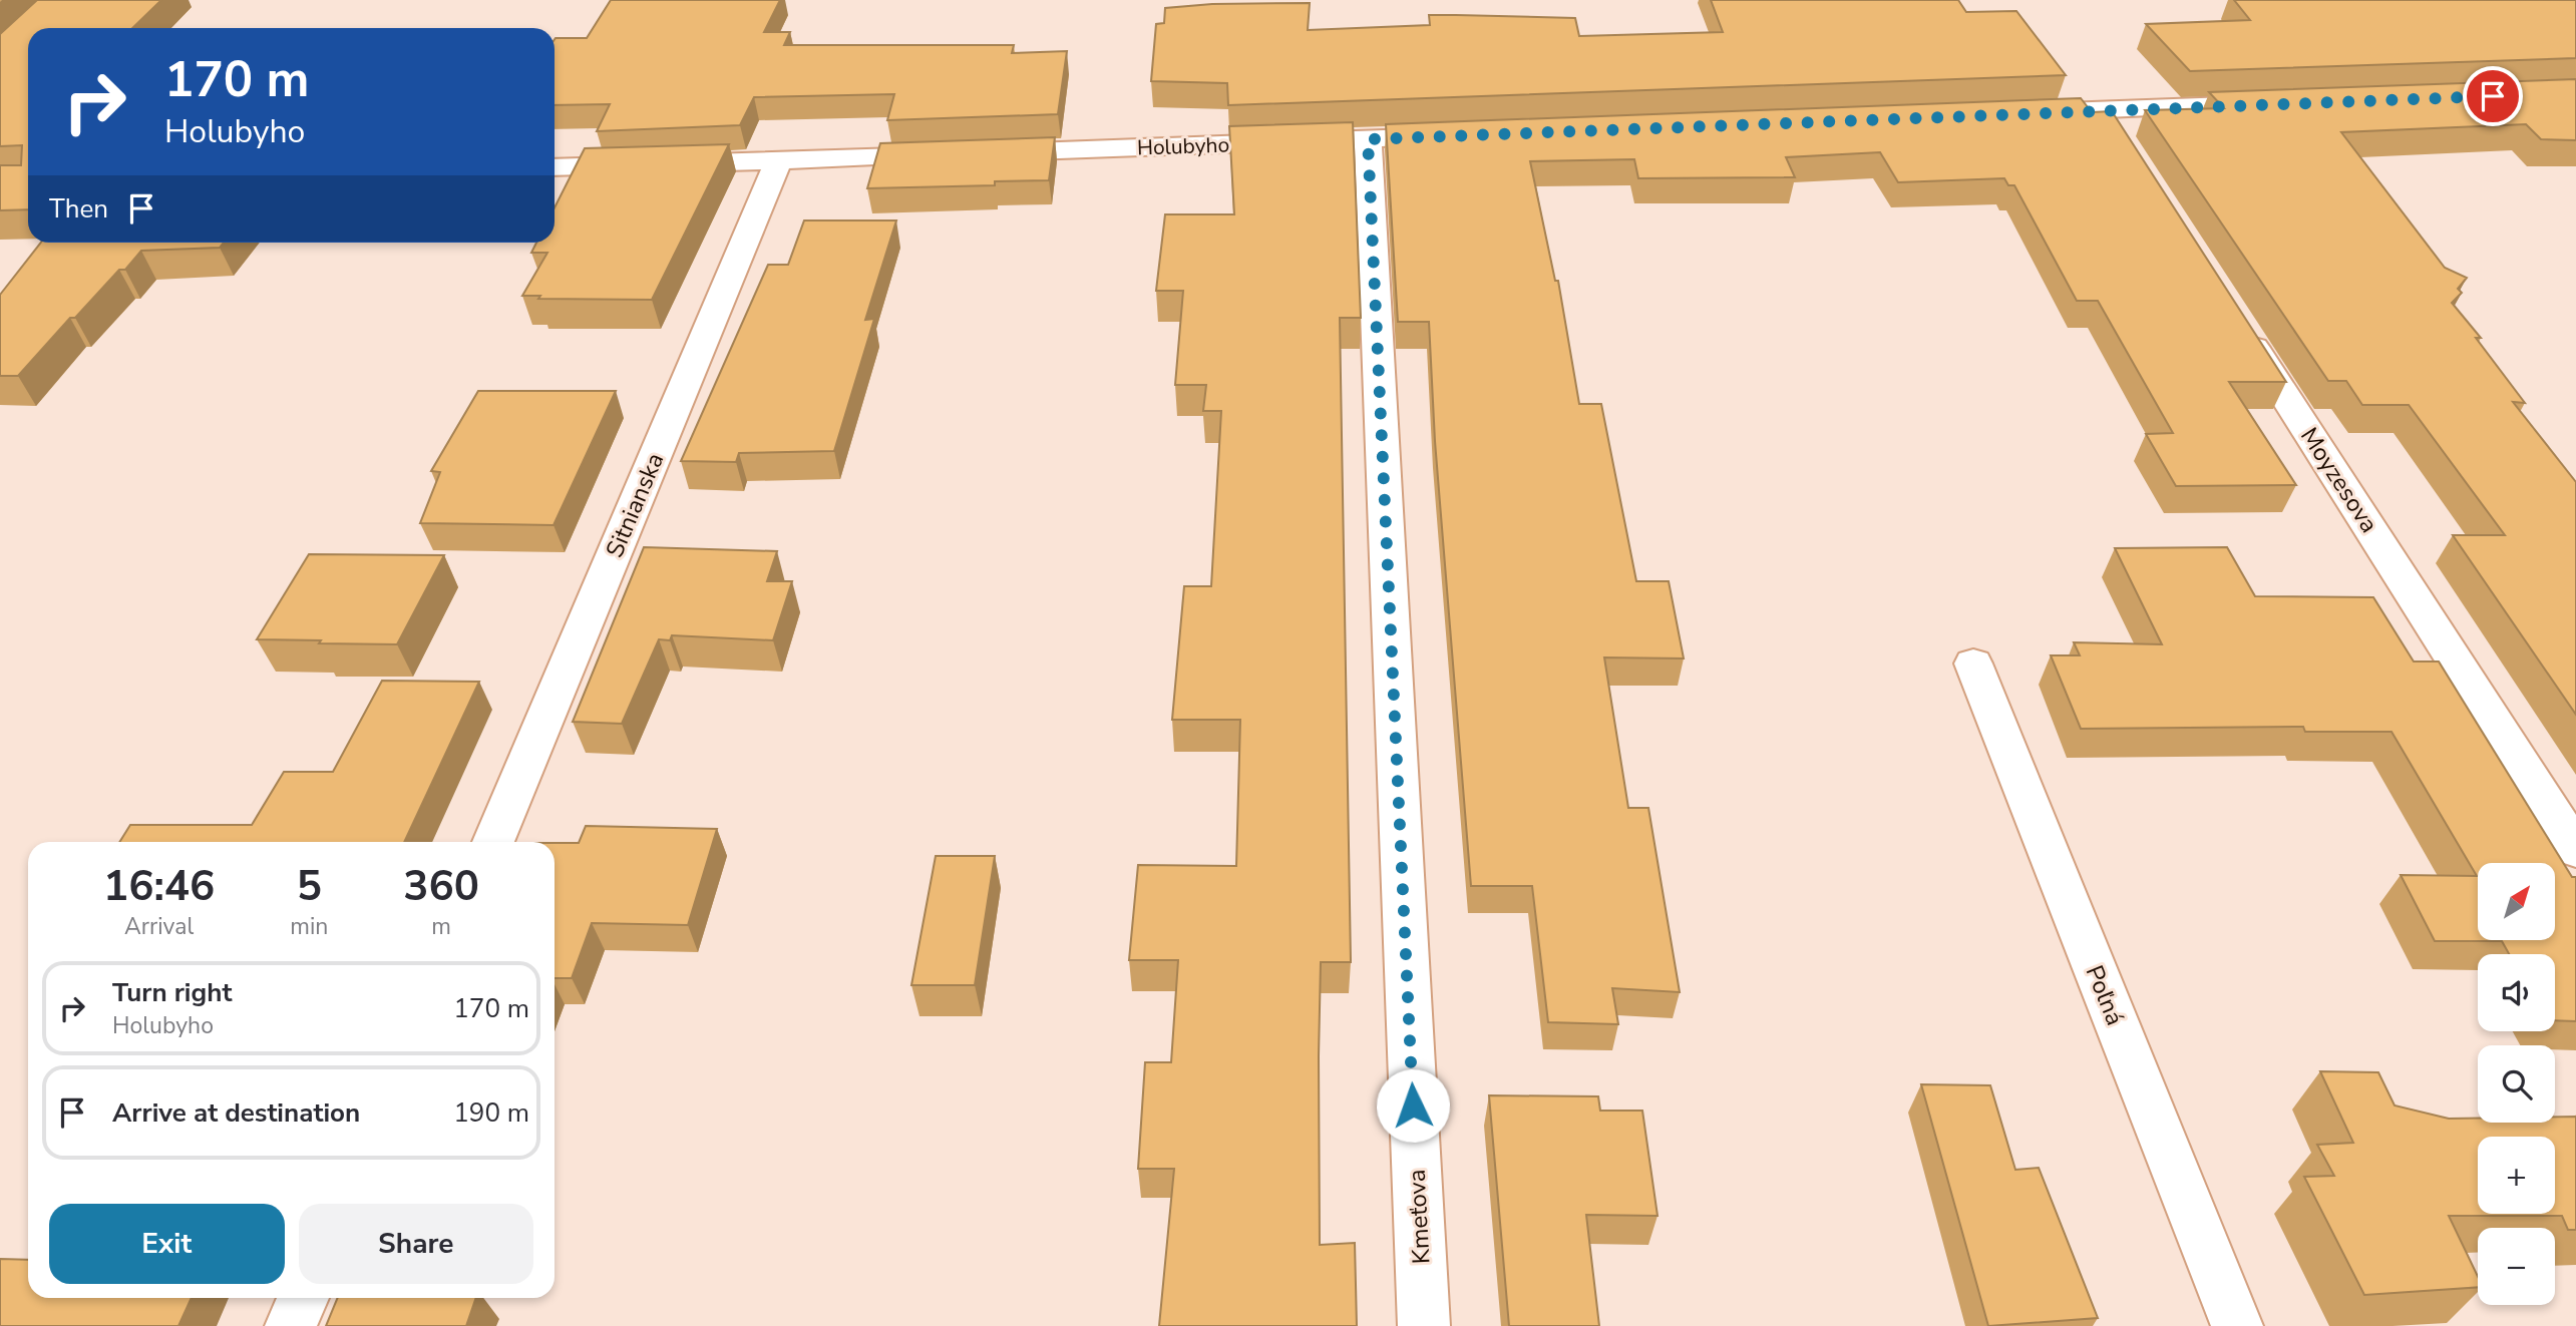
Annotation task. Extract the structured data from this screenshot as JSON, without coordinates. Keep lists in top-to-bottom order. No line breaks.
{"streets":{"street":["Holubyho","Moyzesova","Sitnianska","Poľná","Kmeťova"]},"crossings":[["Holubyho","Kmeťova"]],"north":"top right","page":{"turn":["170 m","Holubyho"],"then":"Then","eta":["16:46","Arrival","5","min","360","m"],"map_buttons":["+","−"],"list":[{"name":"Turn right","note":"Holubyho","value":"170 m"},{"name":"Arrive at destination","value":"190 m"}],"buttons":["Exit","Share"]}}
